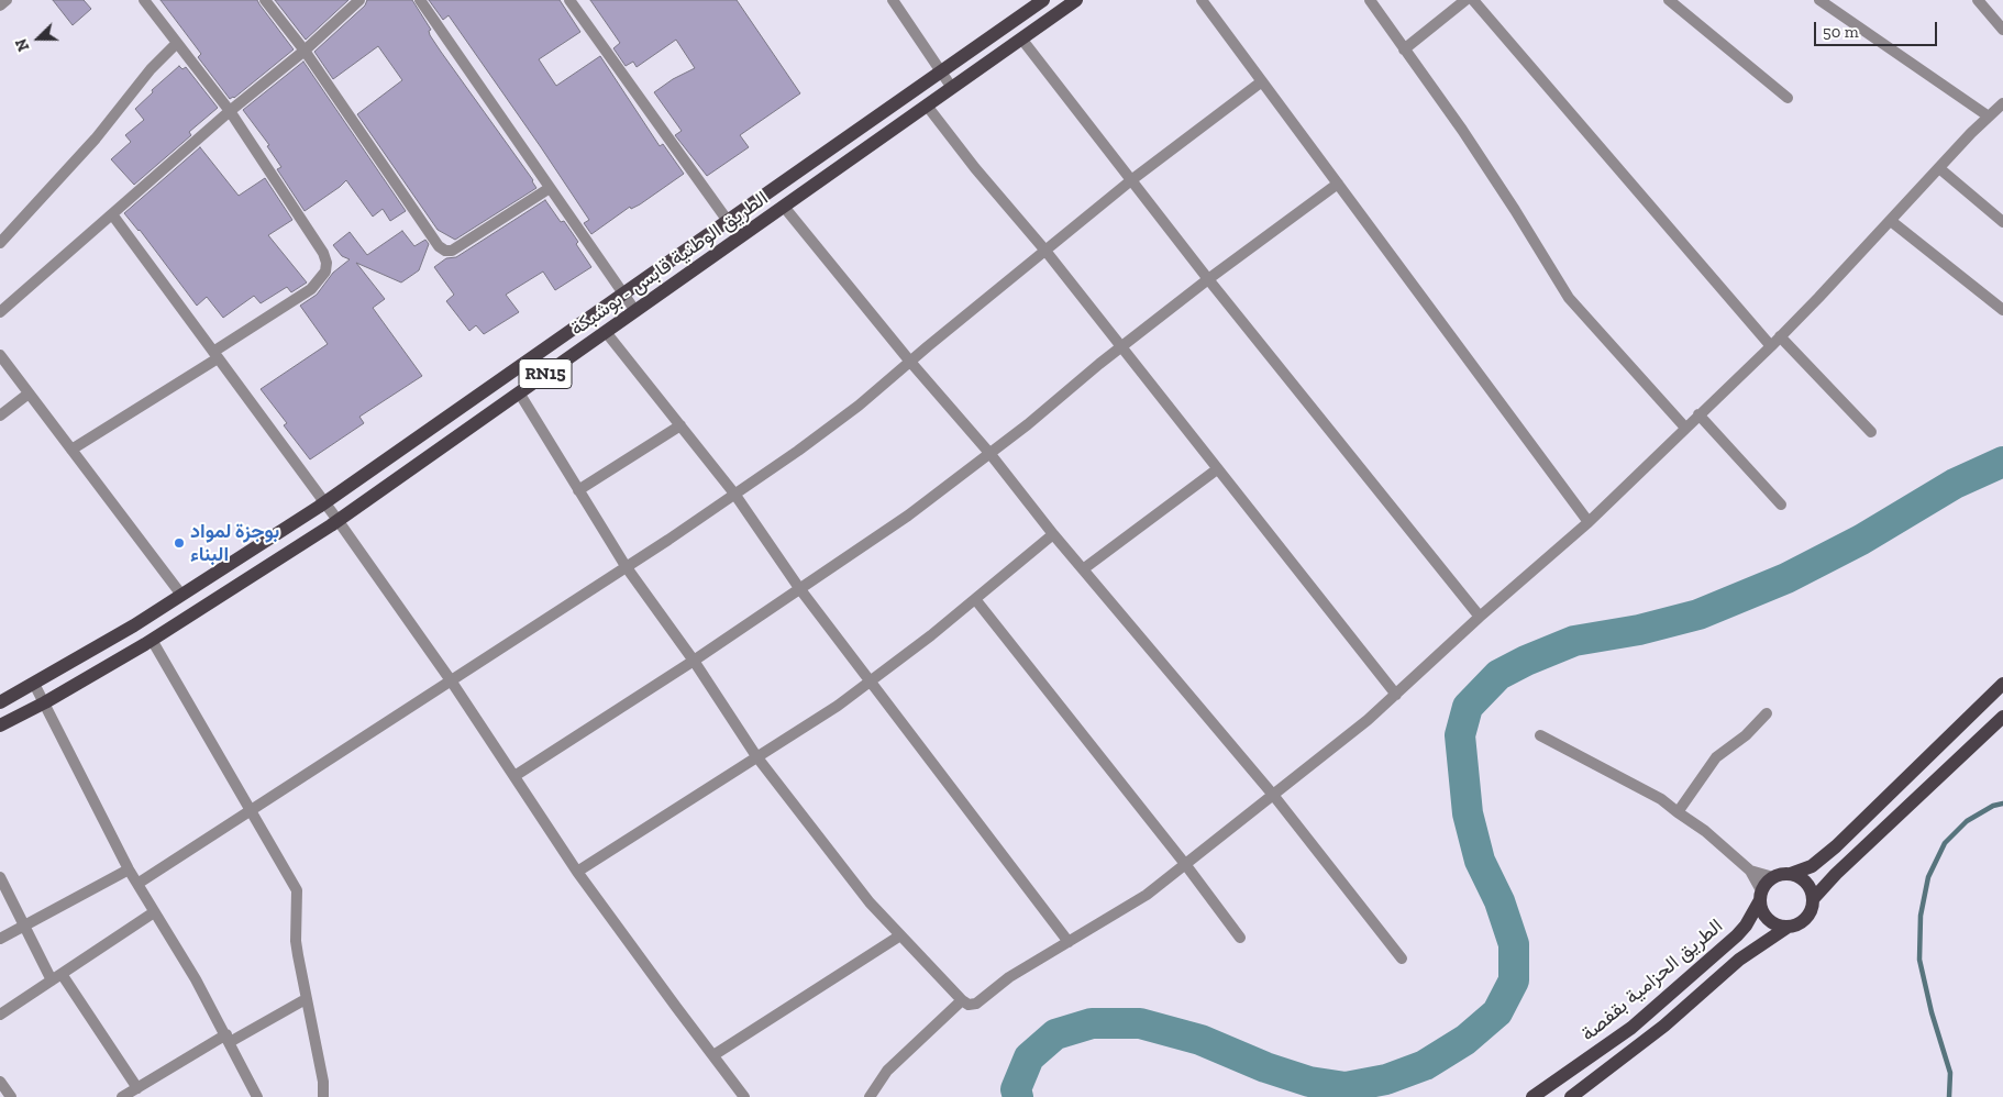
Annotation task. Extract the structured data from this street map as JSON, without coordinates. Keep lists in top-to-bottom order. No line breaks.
{"streets":{"main road":["الطريق الوطنية قابس - بوشبكة","RN15","الطريق الحزامية بقفصة"]},"places":["بوجزة لمواد البناء"],"scale_bar":"50 m","north":"left"}
